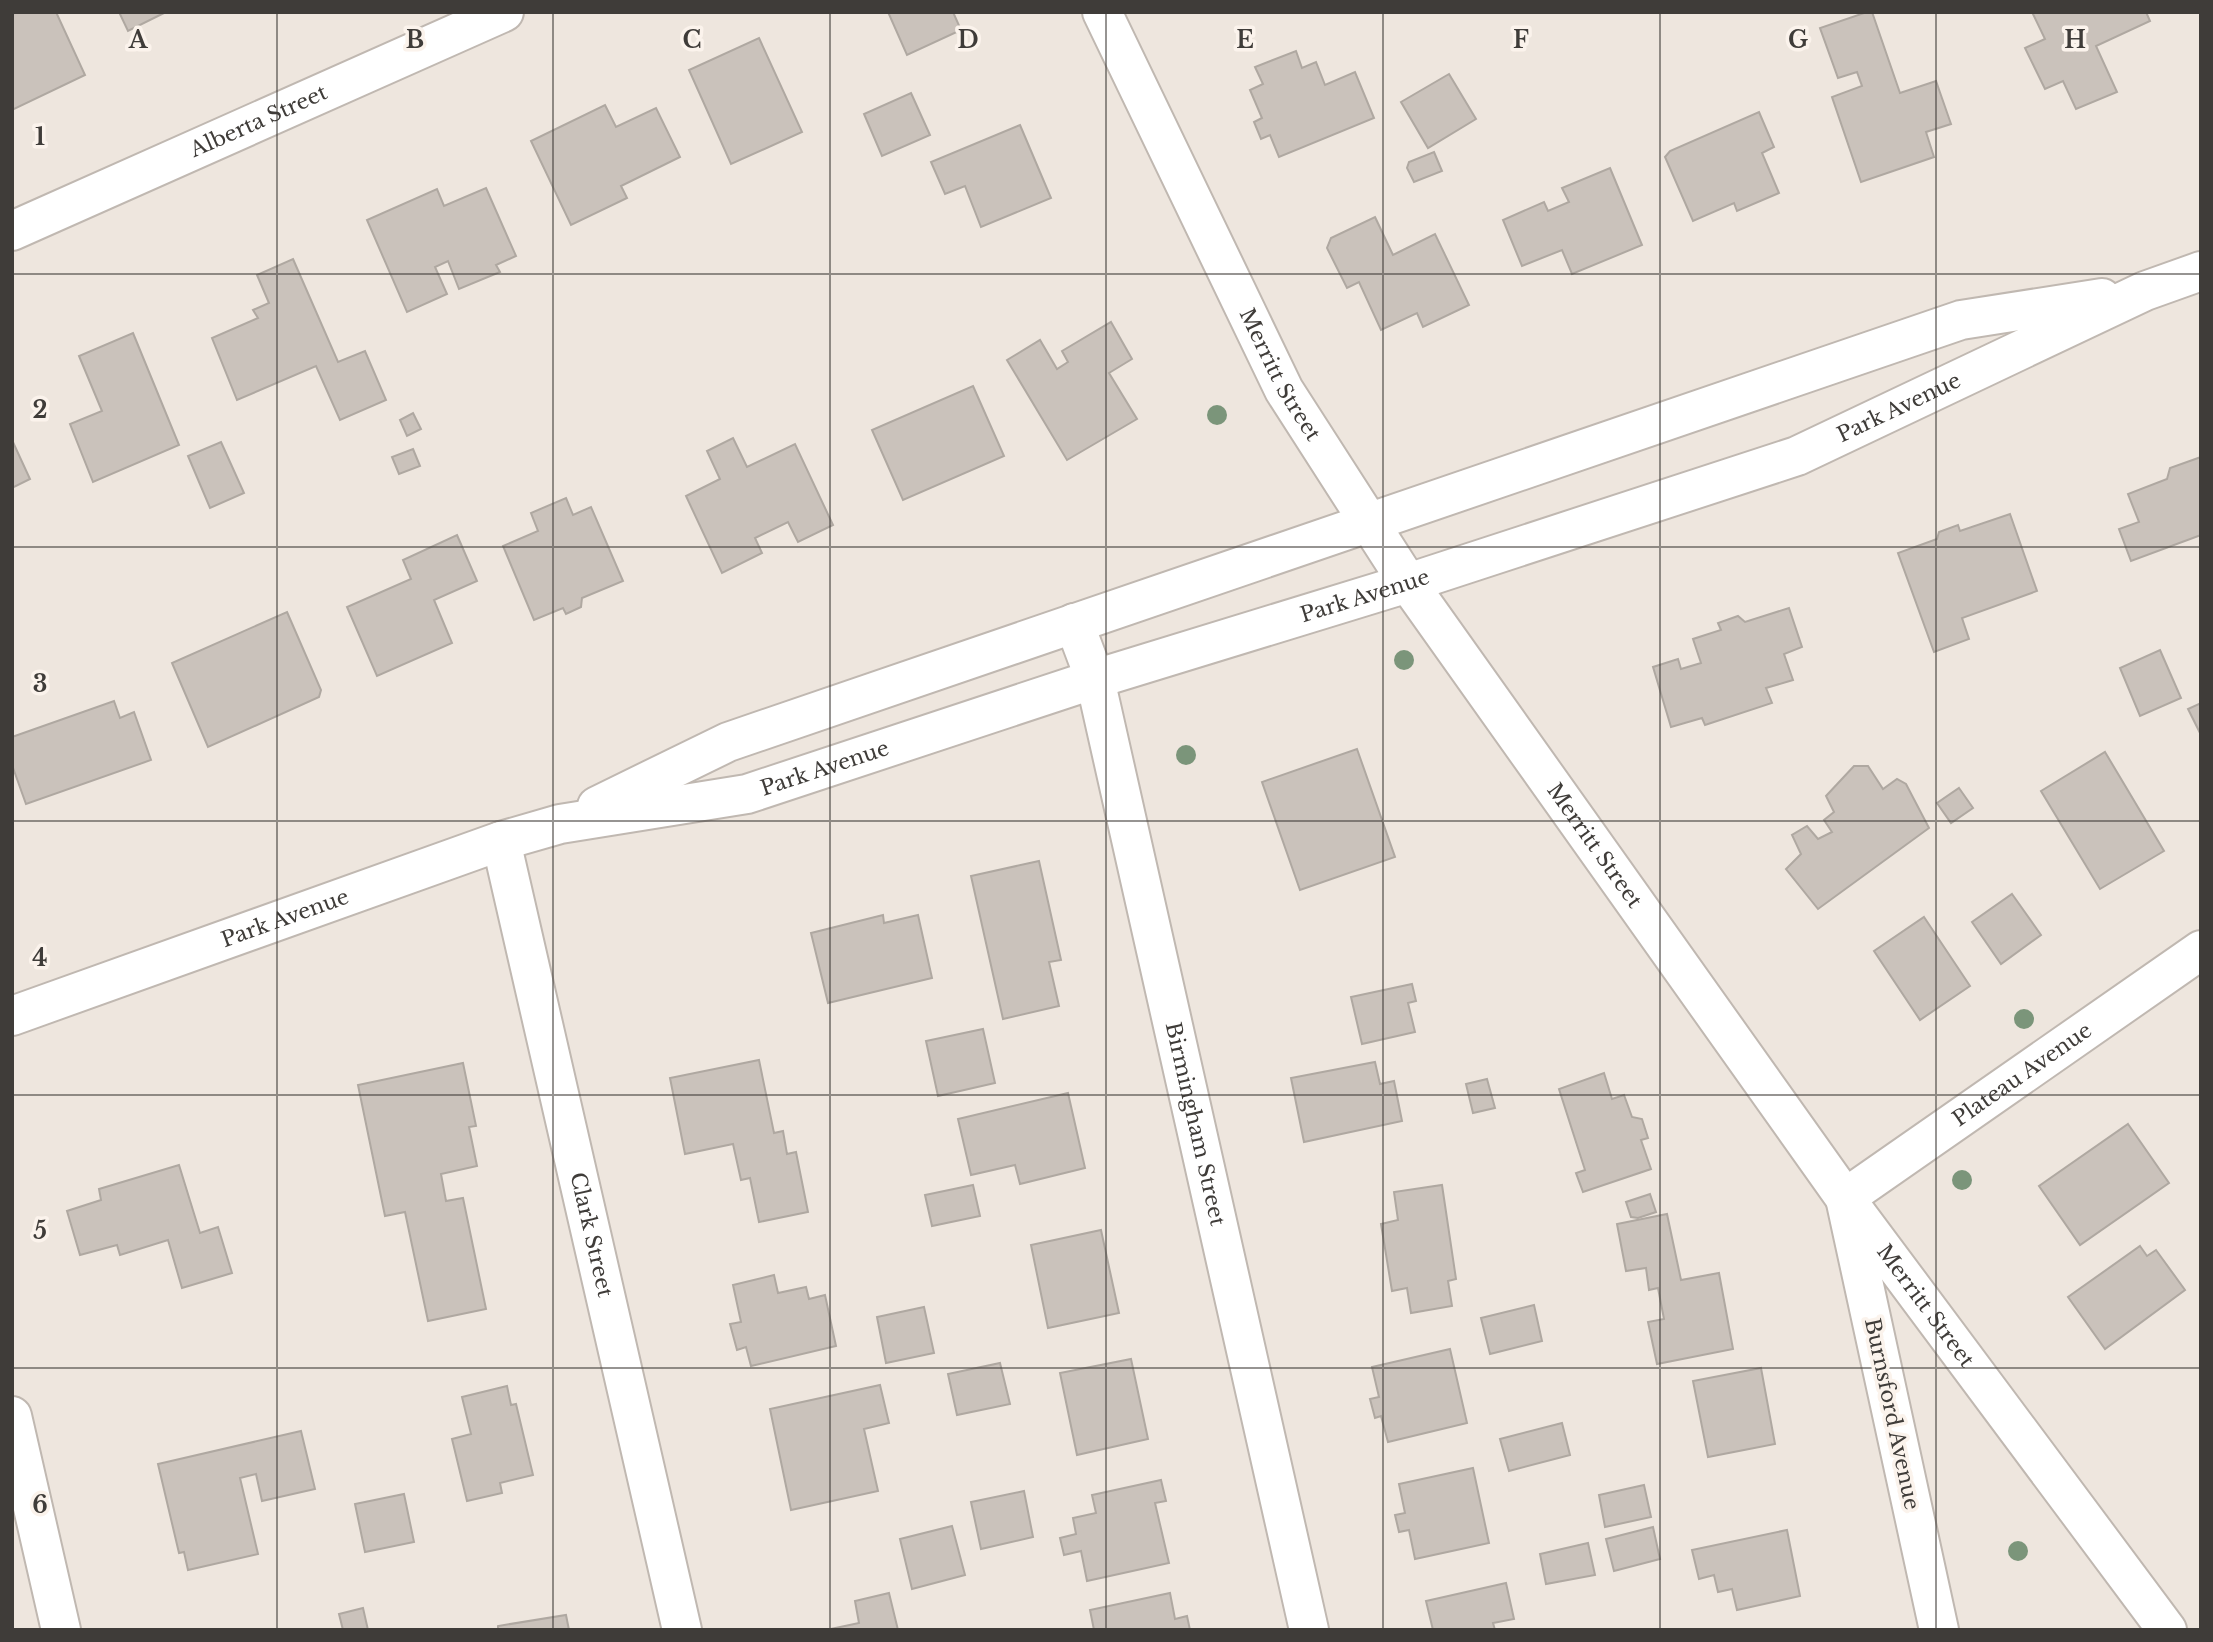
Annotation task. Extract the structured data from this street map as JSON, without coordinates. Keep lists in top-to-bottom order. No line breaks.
{"streets":{"street":["Alberta Street","Merritt Street","Park Avenue","Plateau Avenue","Birmingham Street","Clark Street","Burnsford Avenue"]},"crossings":[["Merritt Street","Park Avenue"],["Merritt Street","Plateau Avenue"],["Merritt Street","Burnsford Avenue"],["Park Avenue","Birmingham Street"],["Park Avenue","Clark Street"],["Plateau Avenue","Burnsford Avenue"]],"grid":{"columns":["A","B","C","D","E","F","G","H"],"rows":["1","2","3","4","5","6"]}}
